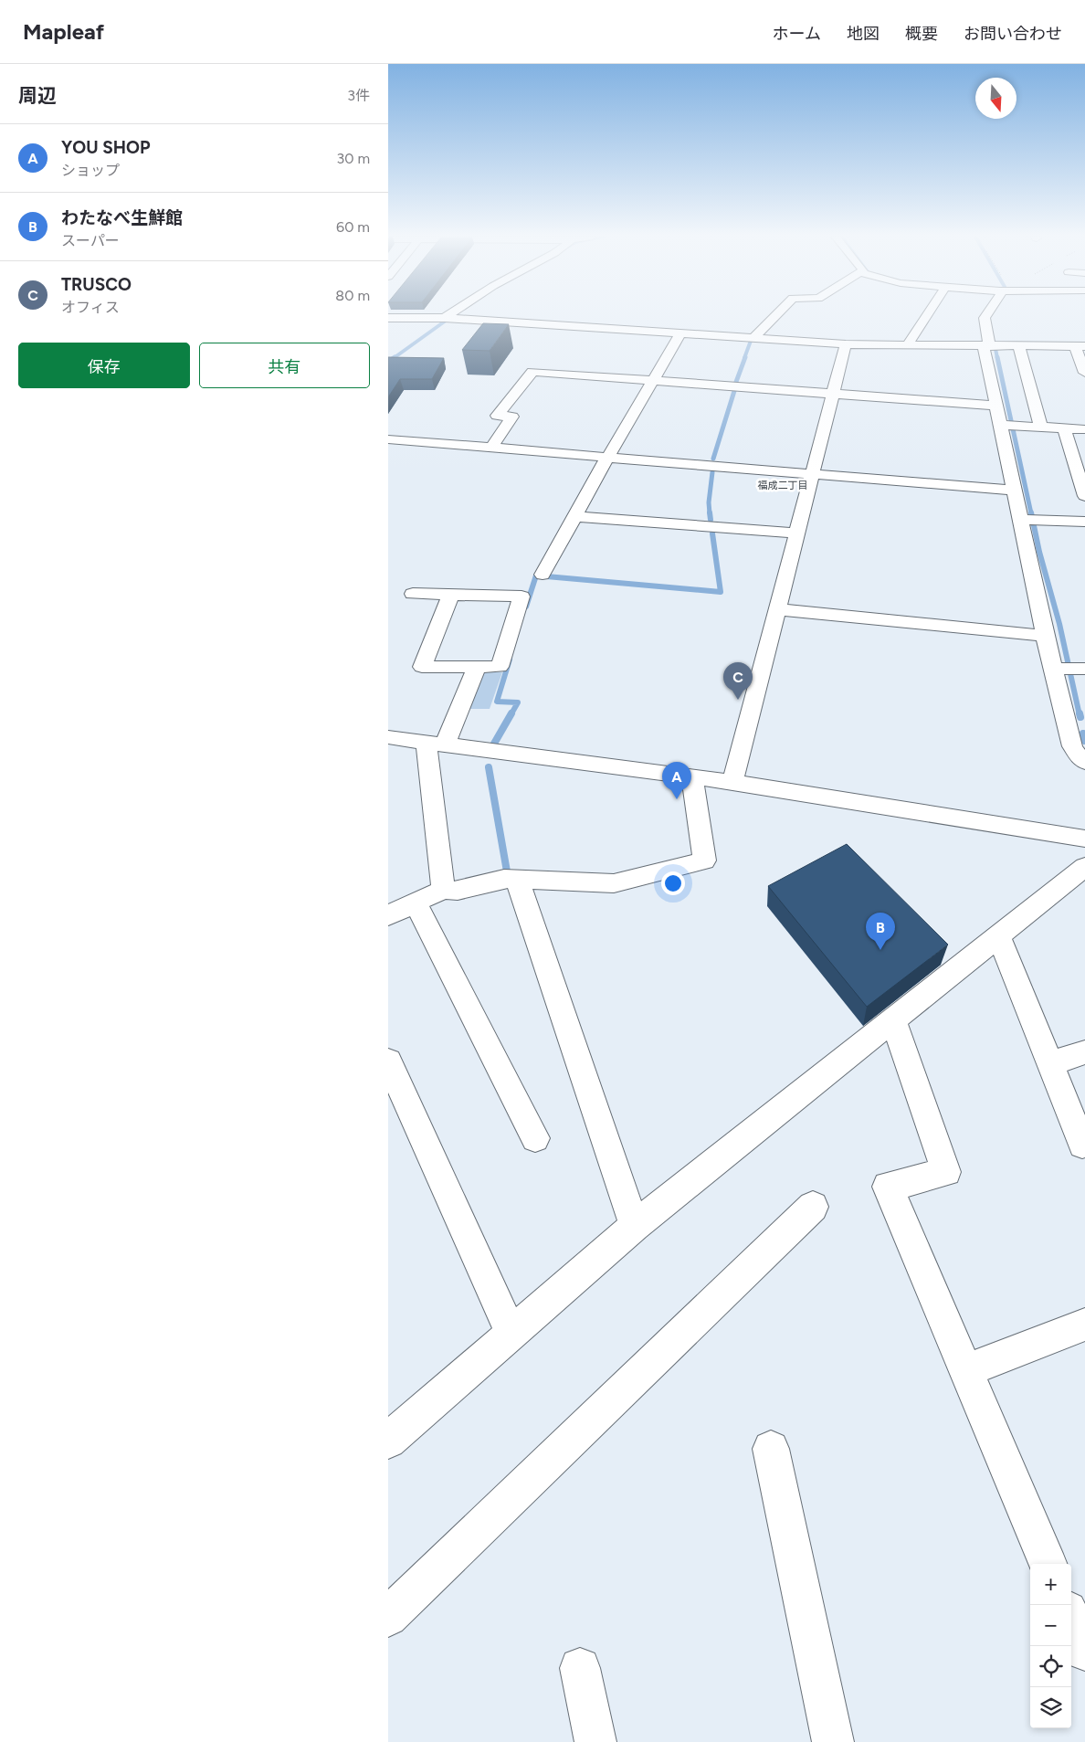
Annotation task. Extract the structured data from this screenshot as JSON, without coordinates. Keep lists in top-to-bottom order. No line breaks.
{"districts":["福成二丁目"],"north":"bottom","page":{"header":"Mapleaf","nav":["ホーム","地図","概要","お問い合わせ"],"heading":["周辺","3件"],"list":[{"mark":"A","name":"YOU SHOP","note":"ショップ","value":"30 m"},{"mark":"B","name":"わたなべ生鮮館","note":"スーパー","value":"60 m"},{"mark":"C","name":"TRUSCO","note":"オフィス","value":"80 m"}],"buttons":["保存","共有"],"pins":["C","A","B"],"map_buttons":["+","−"]}}
